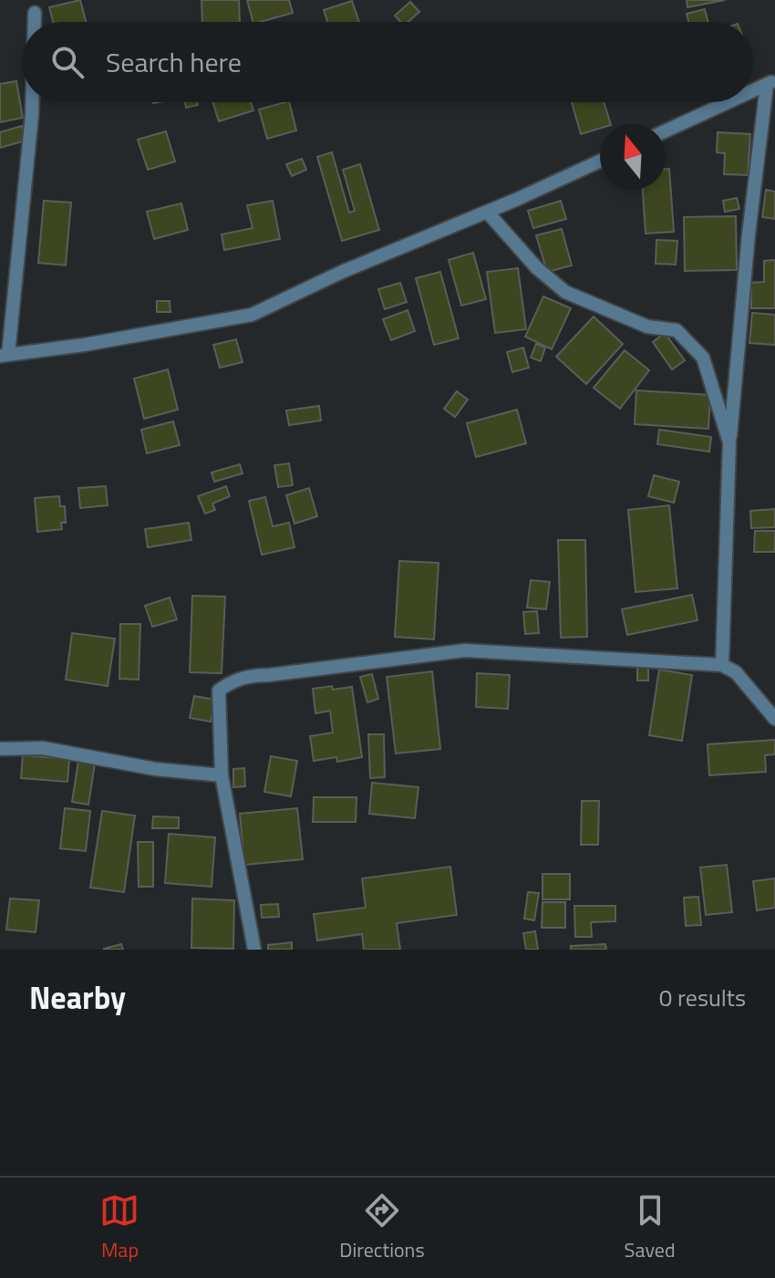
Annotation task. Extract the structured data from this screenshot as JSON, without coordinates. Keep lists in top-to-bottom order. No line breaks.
{"north":"top","page":{"search":"Search here","heading":["Nearby","0 results"],"nav":["Map","Directions","Saved"]}}
